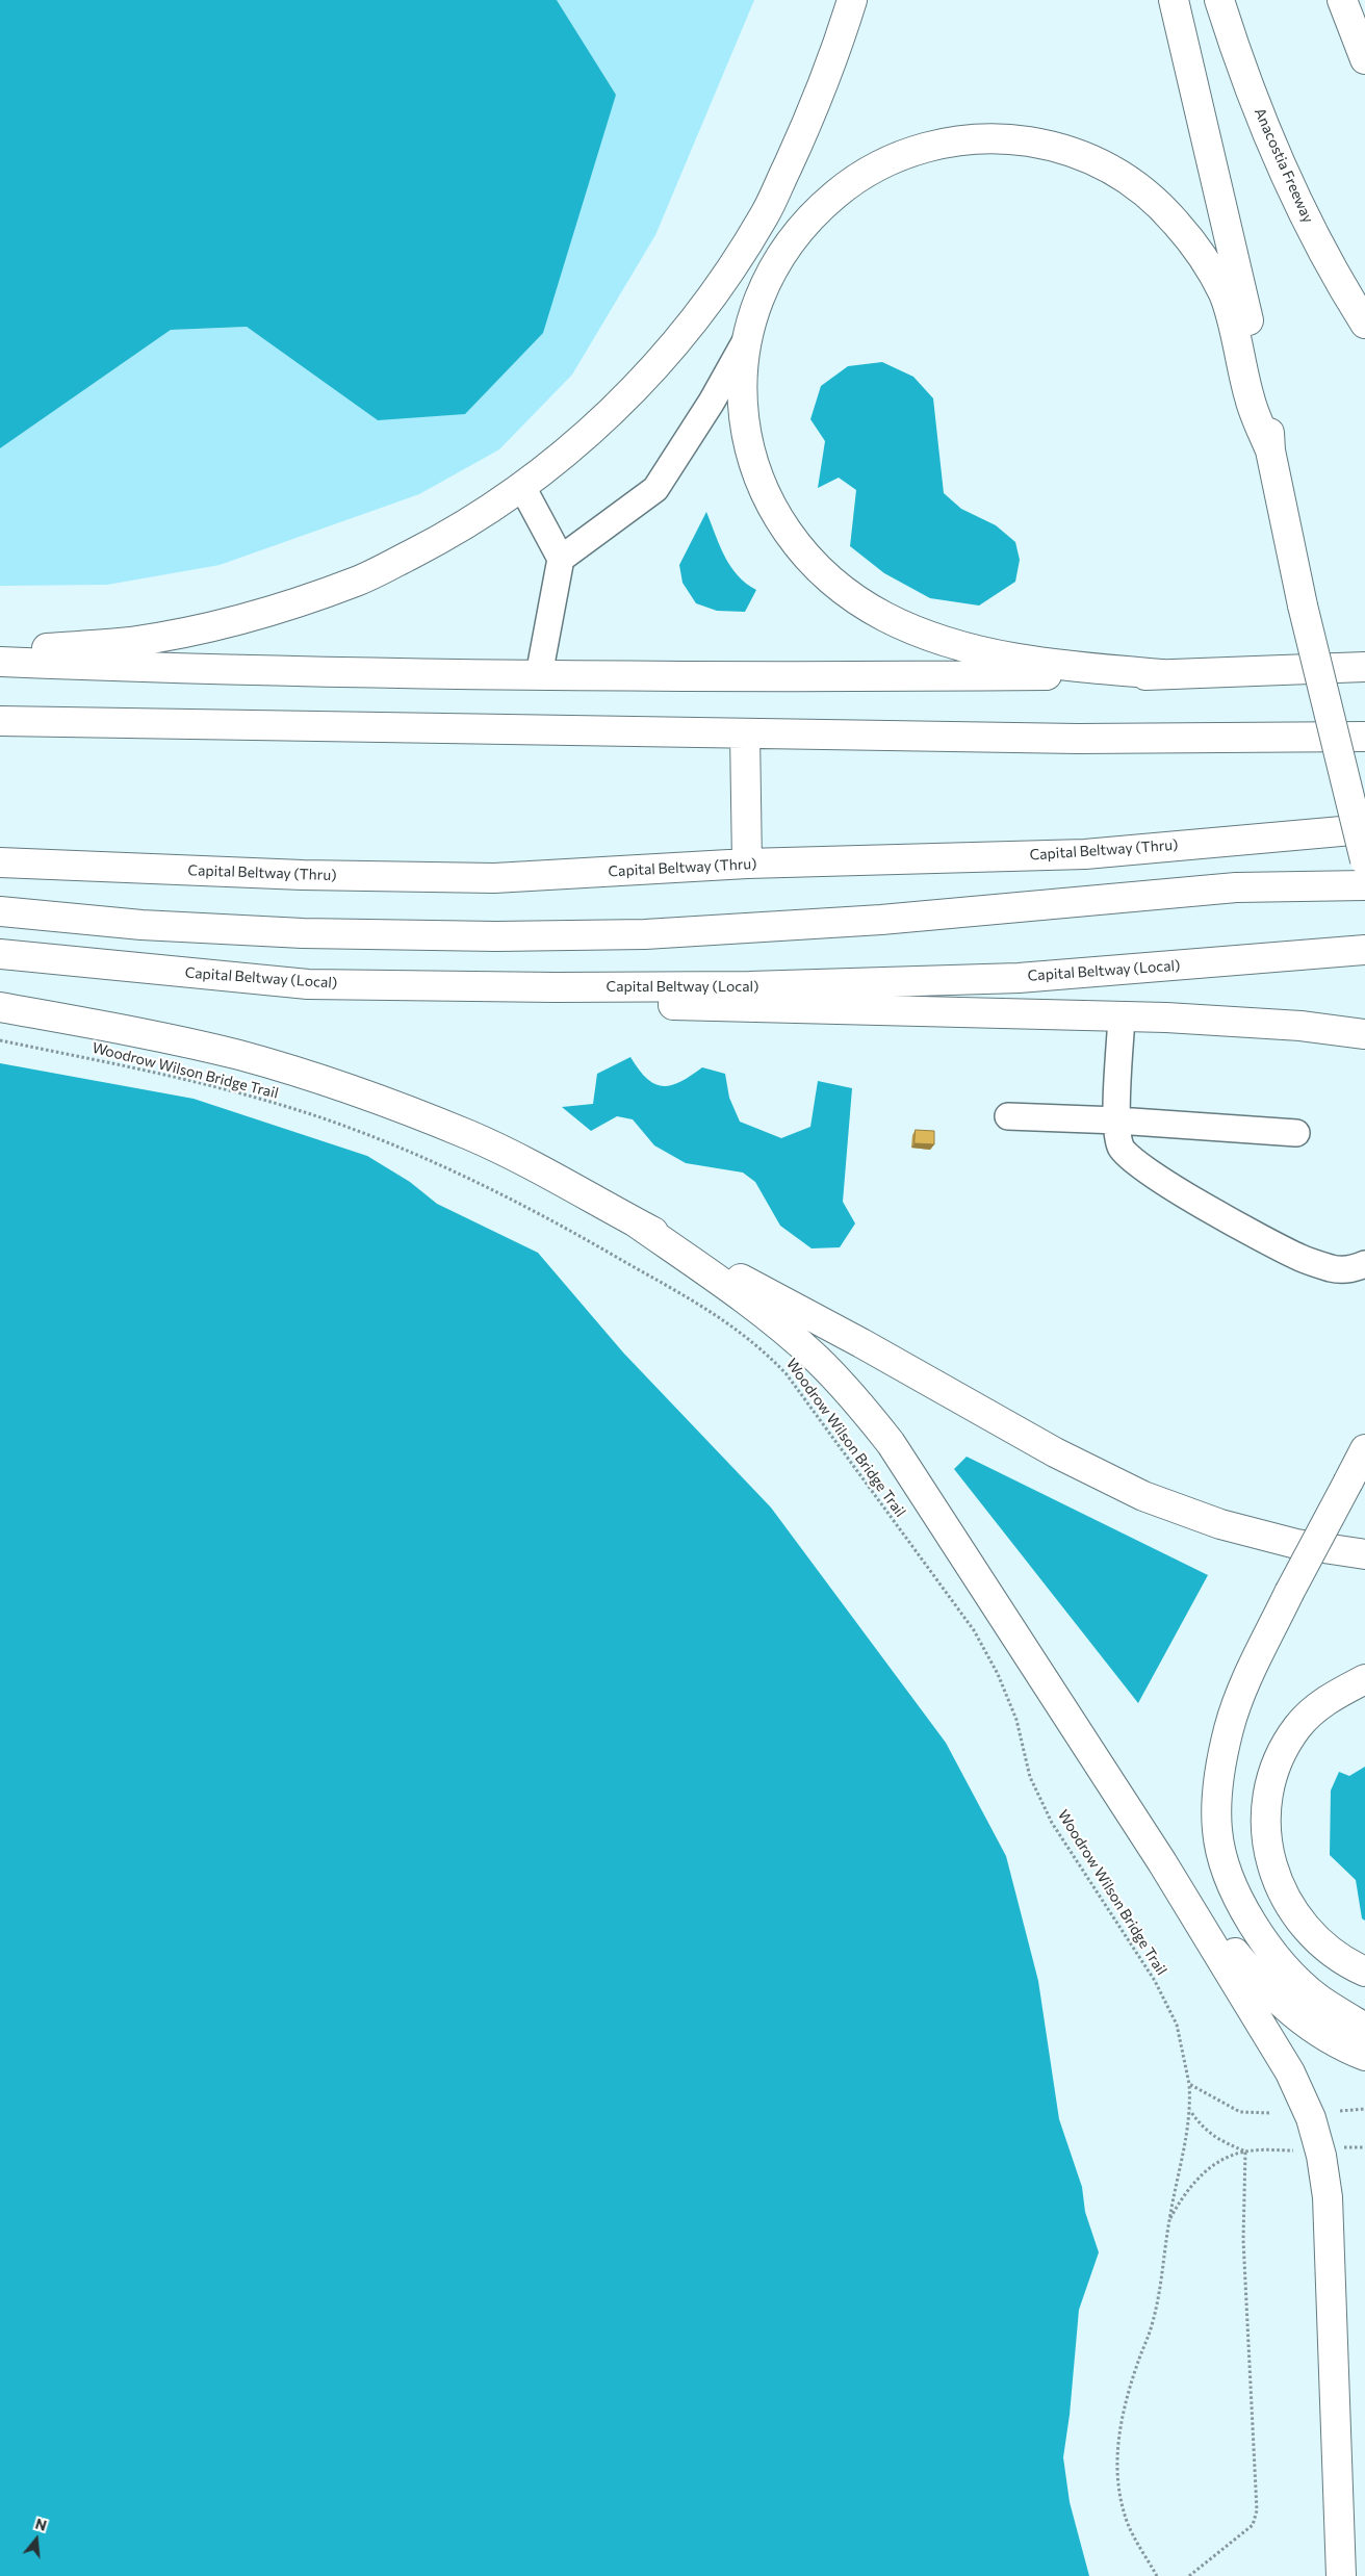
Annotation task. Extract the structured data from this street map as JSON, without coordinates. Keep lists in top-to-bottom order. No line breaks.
{"streets":{"highway":["Anacostia Freeway","Capital Beltway (Thru)","Capital Beltway (Local)"],"path":["Woodrow Wilson Bridge Trail"]},"north":"top"}
